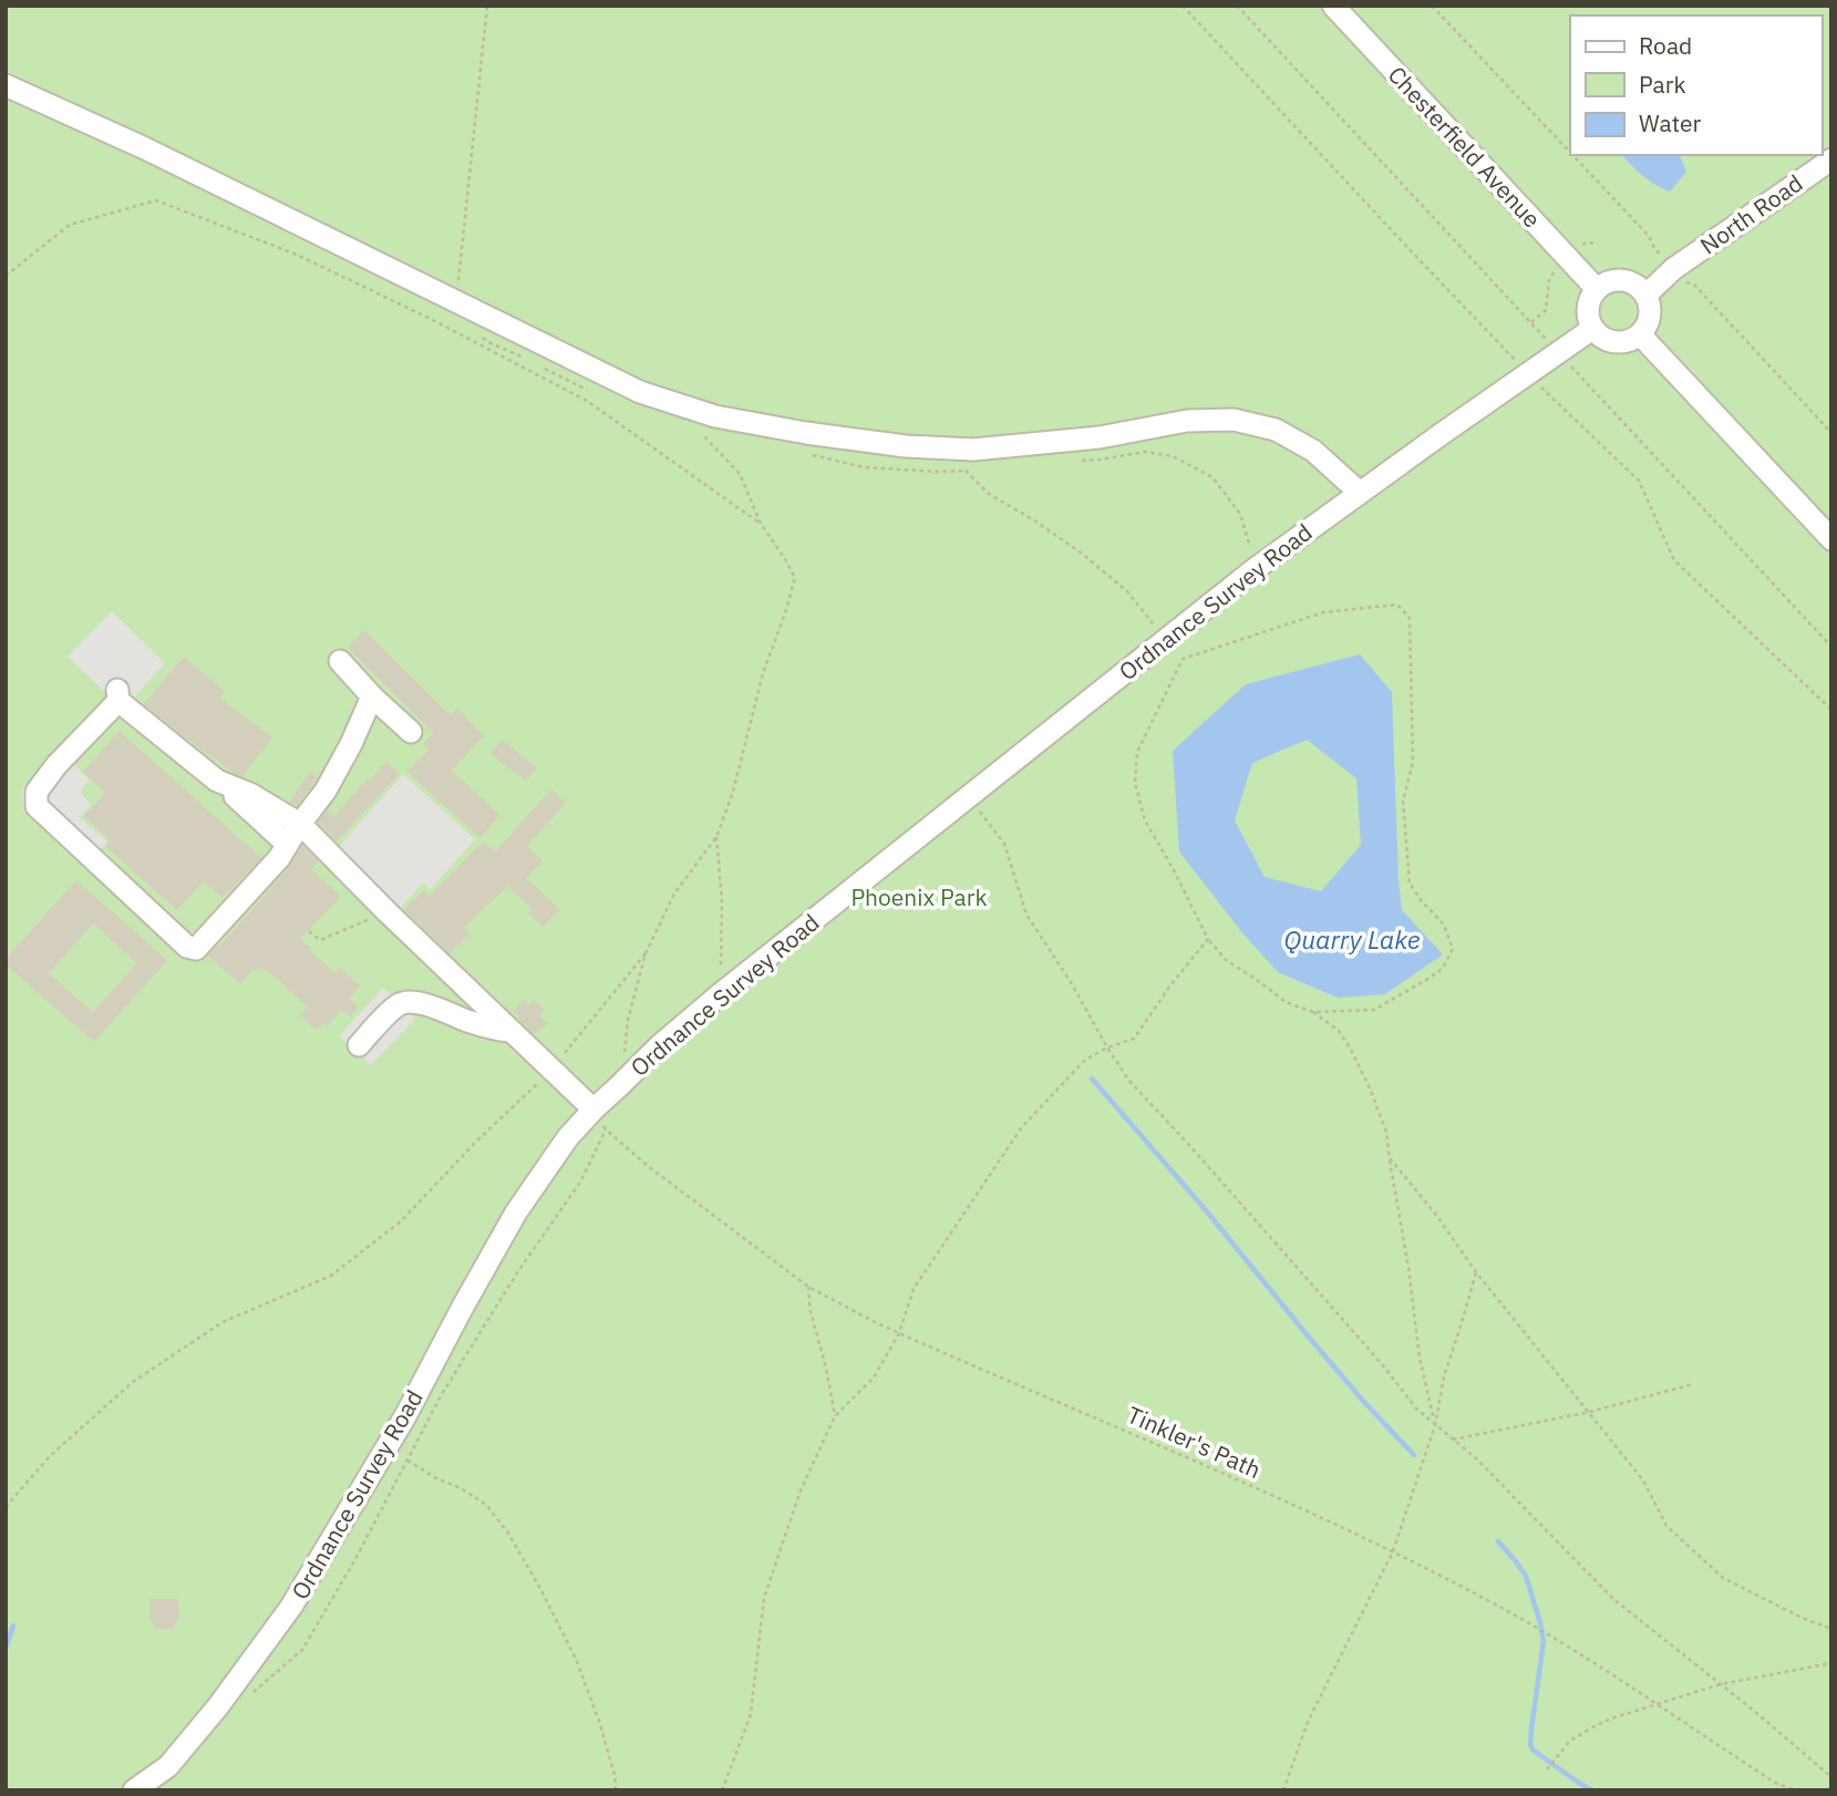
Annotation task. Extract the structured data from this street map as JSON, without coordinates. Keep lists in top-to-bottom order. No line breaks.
{"streets":{"street":["Chesterfield Avenue","North Road","Ordnance Survey Road"],"path":["Tinkler's Path"]},"crossings":[["Chesterfield Avenue","North Road"],["Chesterfield Avenue","Ordnance Survey Road"],["North Road","Ordnance Survey Road"],["Ordnance Survey Road","Tinkler's Path"]],"water":["Quarry Lake"],"parks":["Phoenix Park"],"legend":["Road","Park","Water"]}
